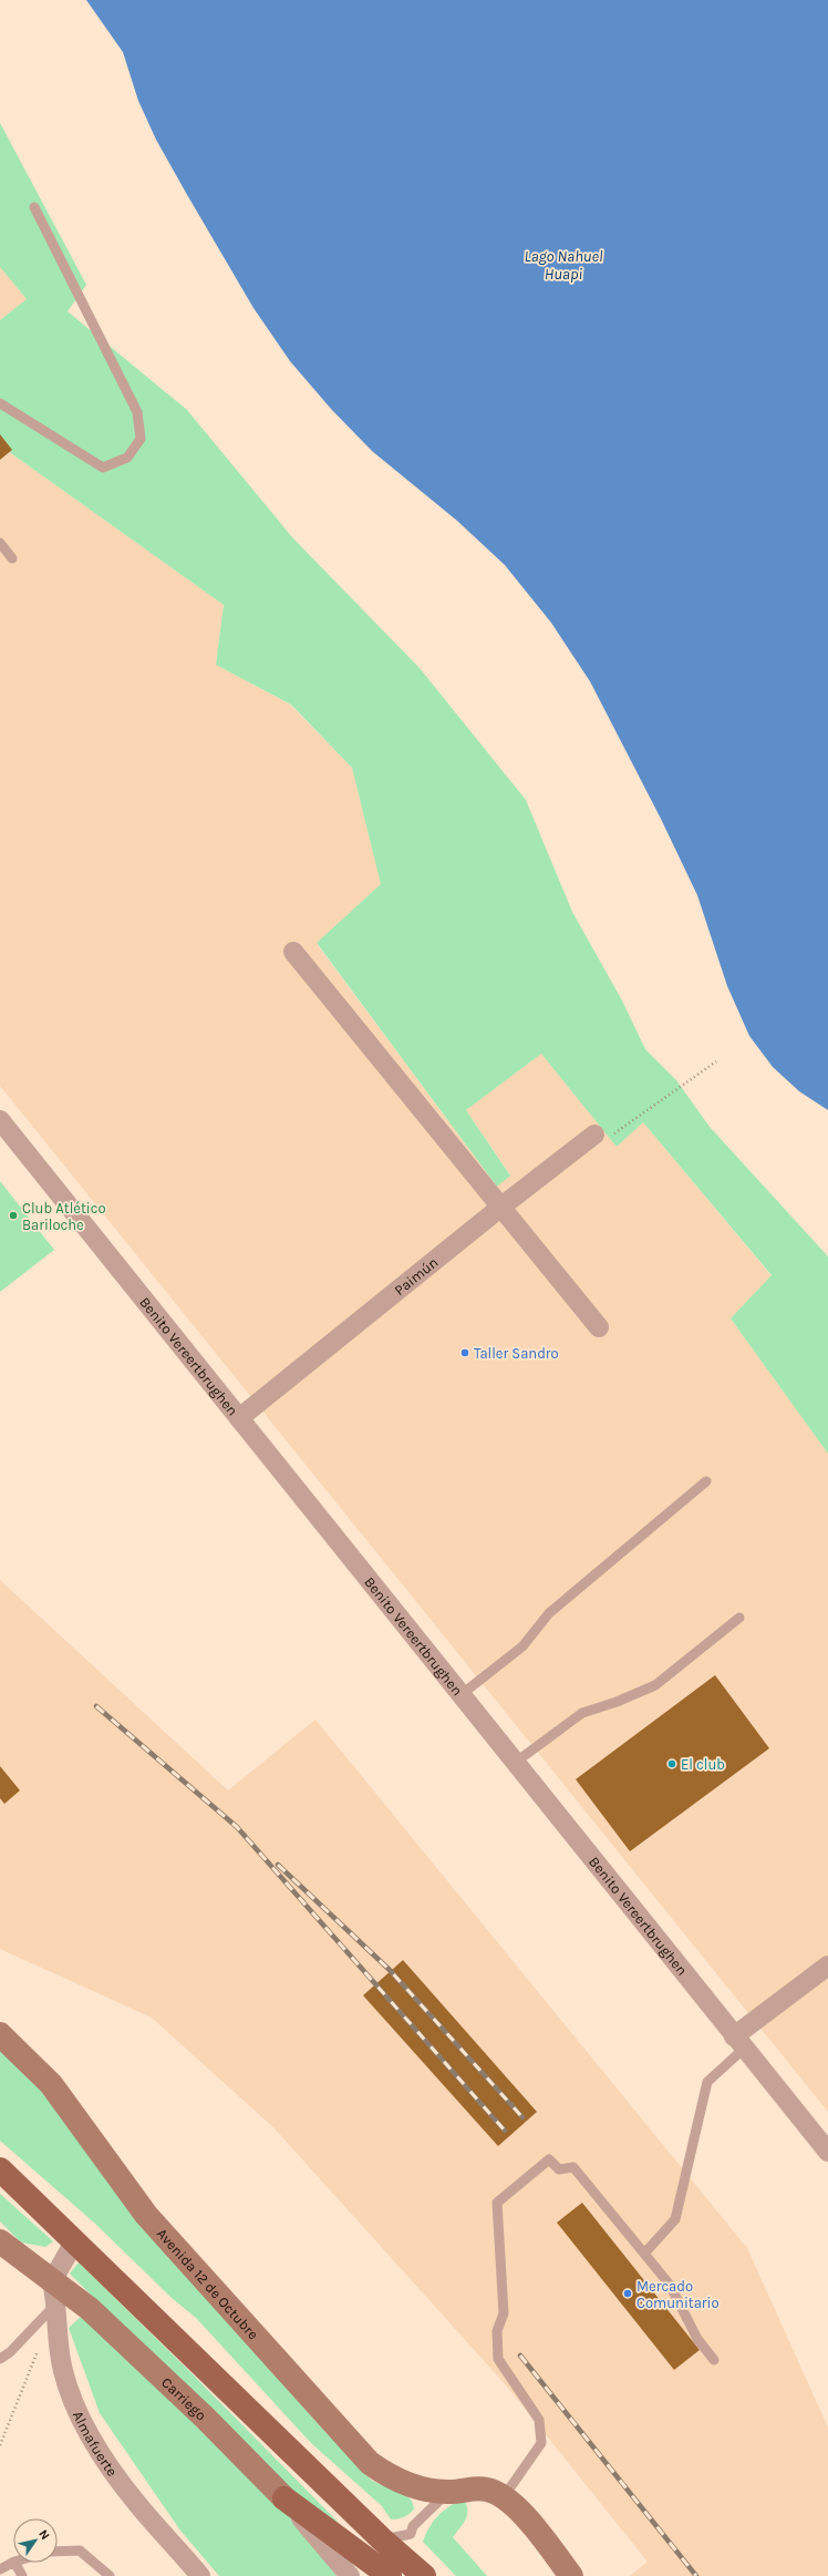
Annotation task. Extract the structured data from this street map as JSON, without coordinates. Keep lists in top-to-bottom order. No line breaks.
{"streets":{"street":["Paimún","Benito Vereertbrughen","Avenida 12 de Octubre","Carriego","Almafuerte"]},"crossings":[["Paimún","Benito Vereertbrughen"],["Carriego","Almafuerte"]],"water":["Lago Nahuel Huapi"],"places":["Club Atlético Bariloche","Taller Sandro","El club","Mercado Comunitario"],"north":"top right"}
